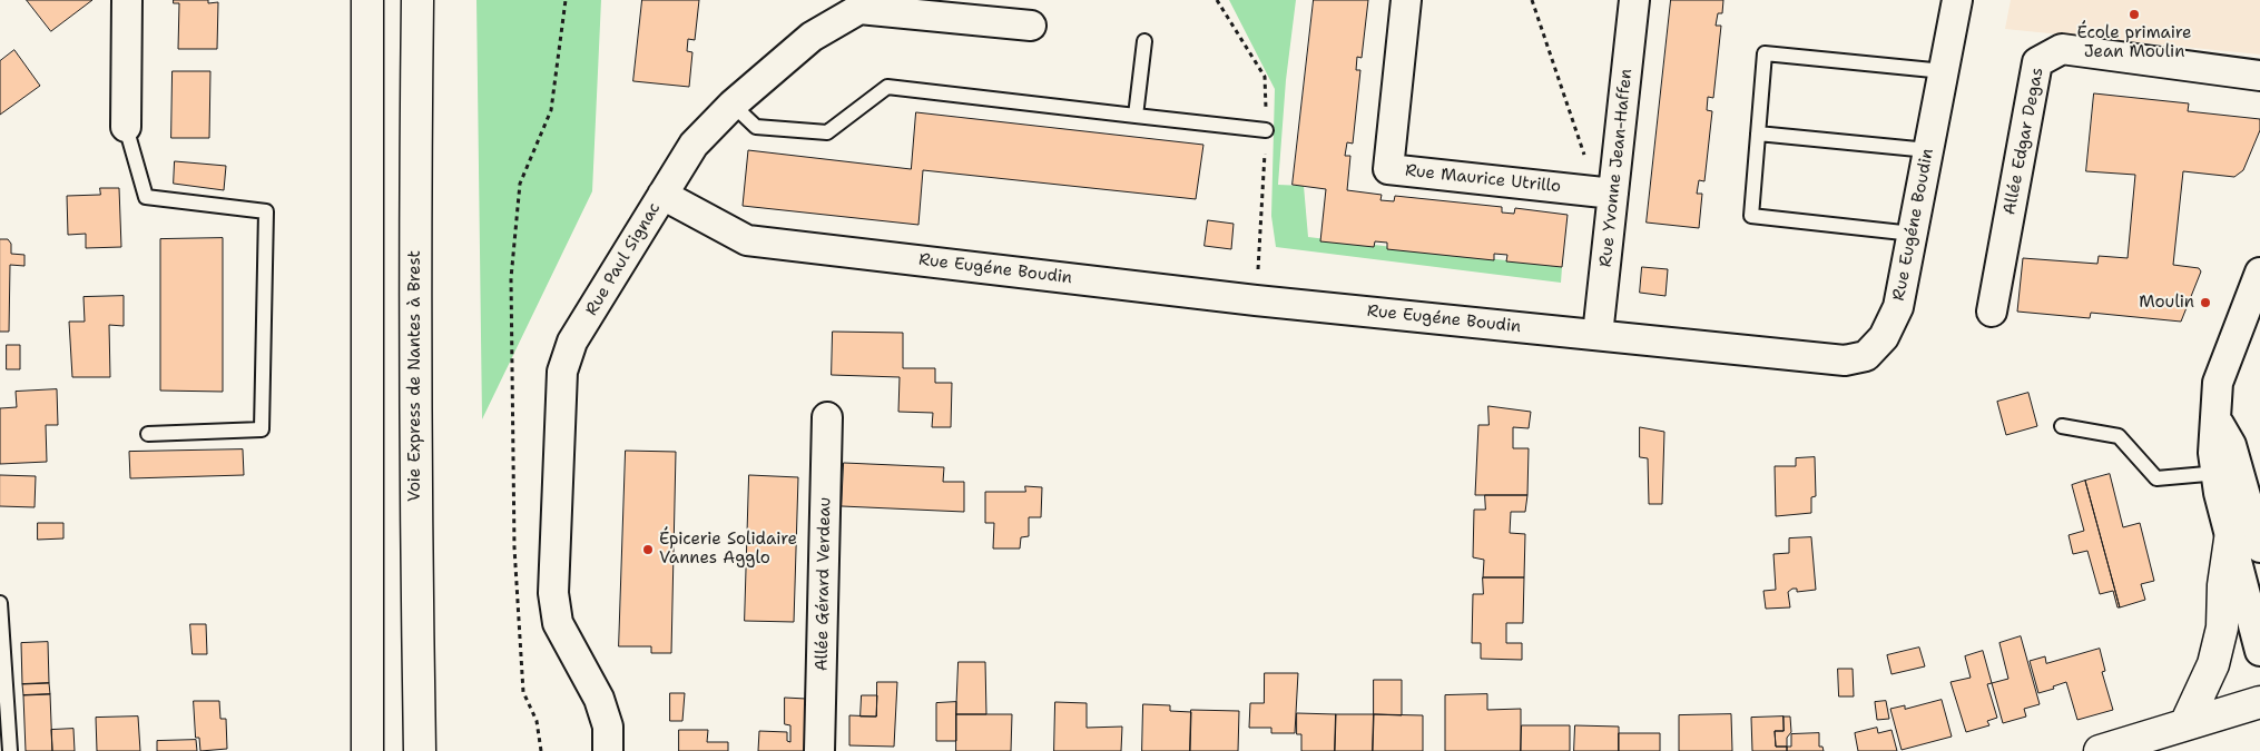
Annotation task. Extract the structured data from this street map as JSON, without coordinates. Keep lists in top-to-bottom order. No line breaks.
{"streets":{"main road":["Voie Express de Nantes à Brest"],"street":["Allée Edgar Degas","Rue Yvonne Jean-Haffen","Rue Maurice Utrillo","Rue Eugéne Boudin","Rue Paul Signac","Allée Gérard Verdeau"]},"crossings":[["Rue Yvonne Jean-Haffen","Rue Maurice Utrillo"],["Rue Yvonne Jean-Haffen","Rue Eugéne Boudin"],["Rue Eugéne Boudin","Rue Paul Signac"]],"places":["École primaire Jean Moulin","Moulin","Épicerie Solidaire Vannes Agglo"]}
